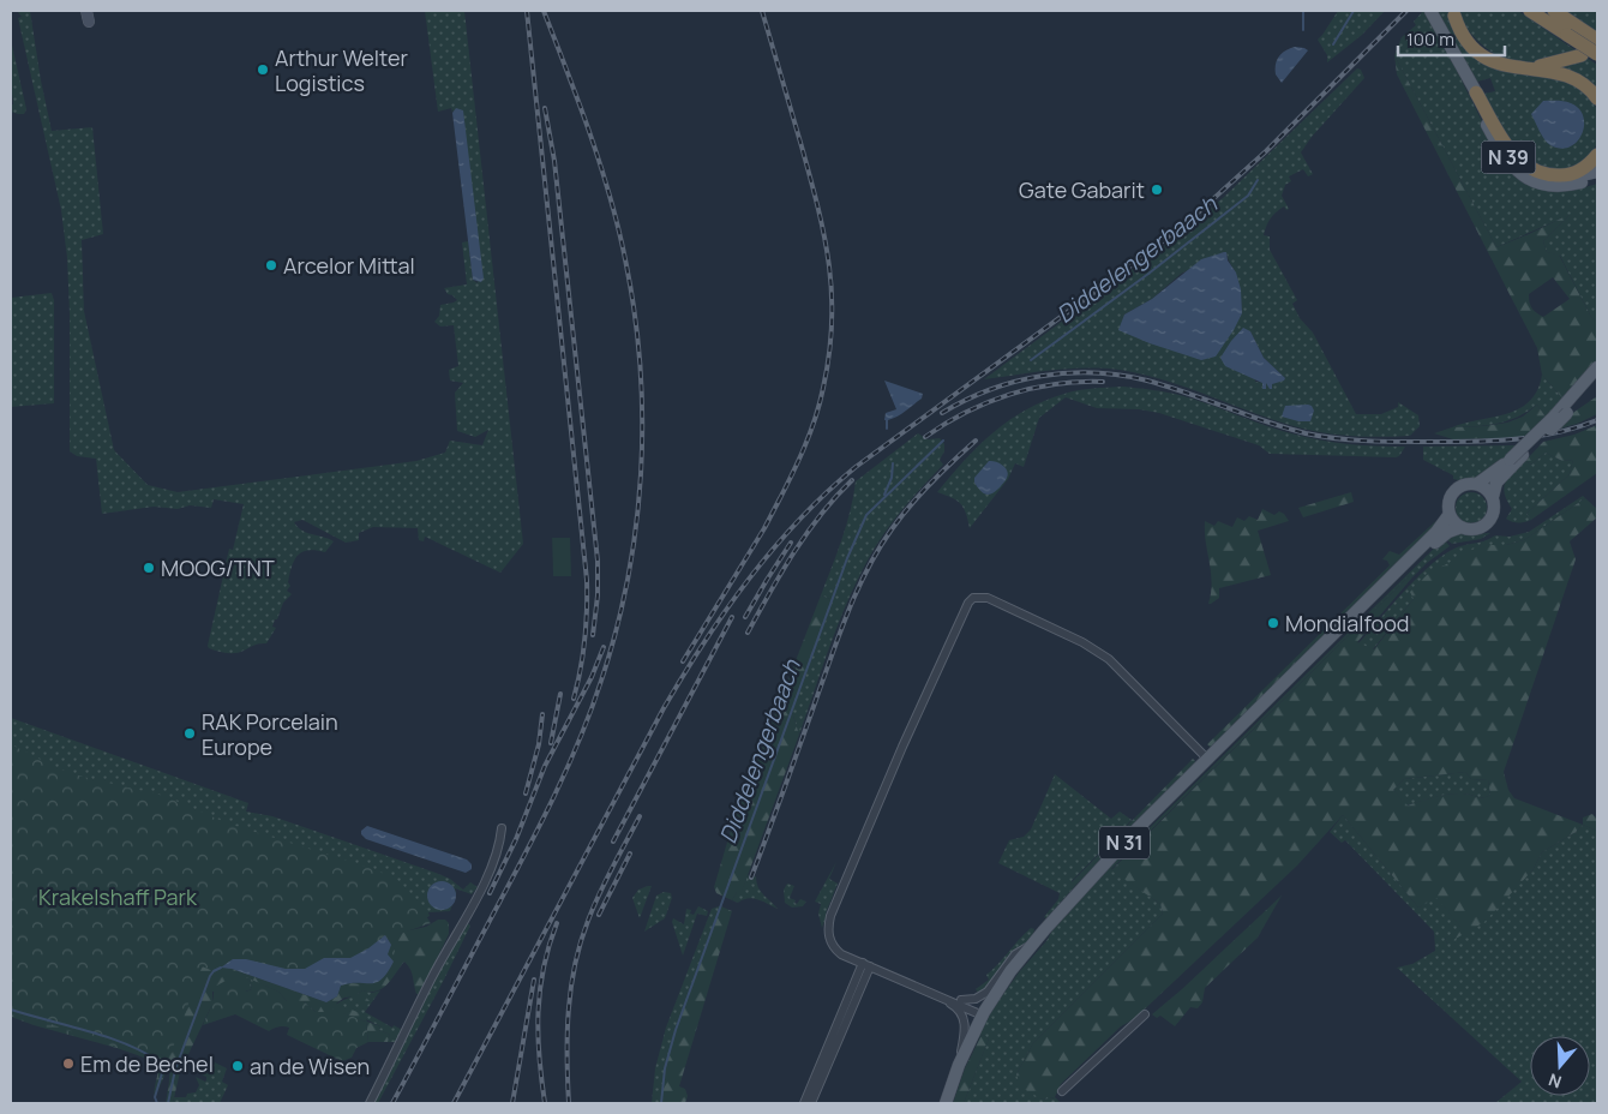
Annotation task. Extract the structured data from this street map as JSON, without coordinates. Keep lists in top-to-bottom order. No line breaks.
{"streets":{"main road":["N 39","N 31"]},"water":["Diddelengerbaach"],"parks":["Krakelshaff Park"],"places":["Arthur Welter Logistics","Gate Gabarit","Arcelor Mittal","MOOG/TNT","Mondialfood","RAK Porcelain Europe","Em de Bechel","an de Wisen"],"scale_bar":"100 m","north":"bottom"}
